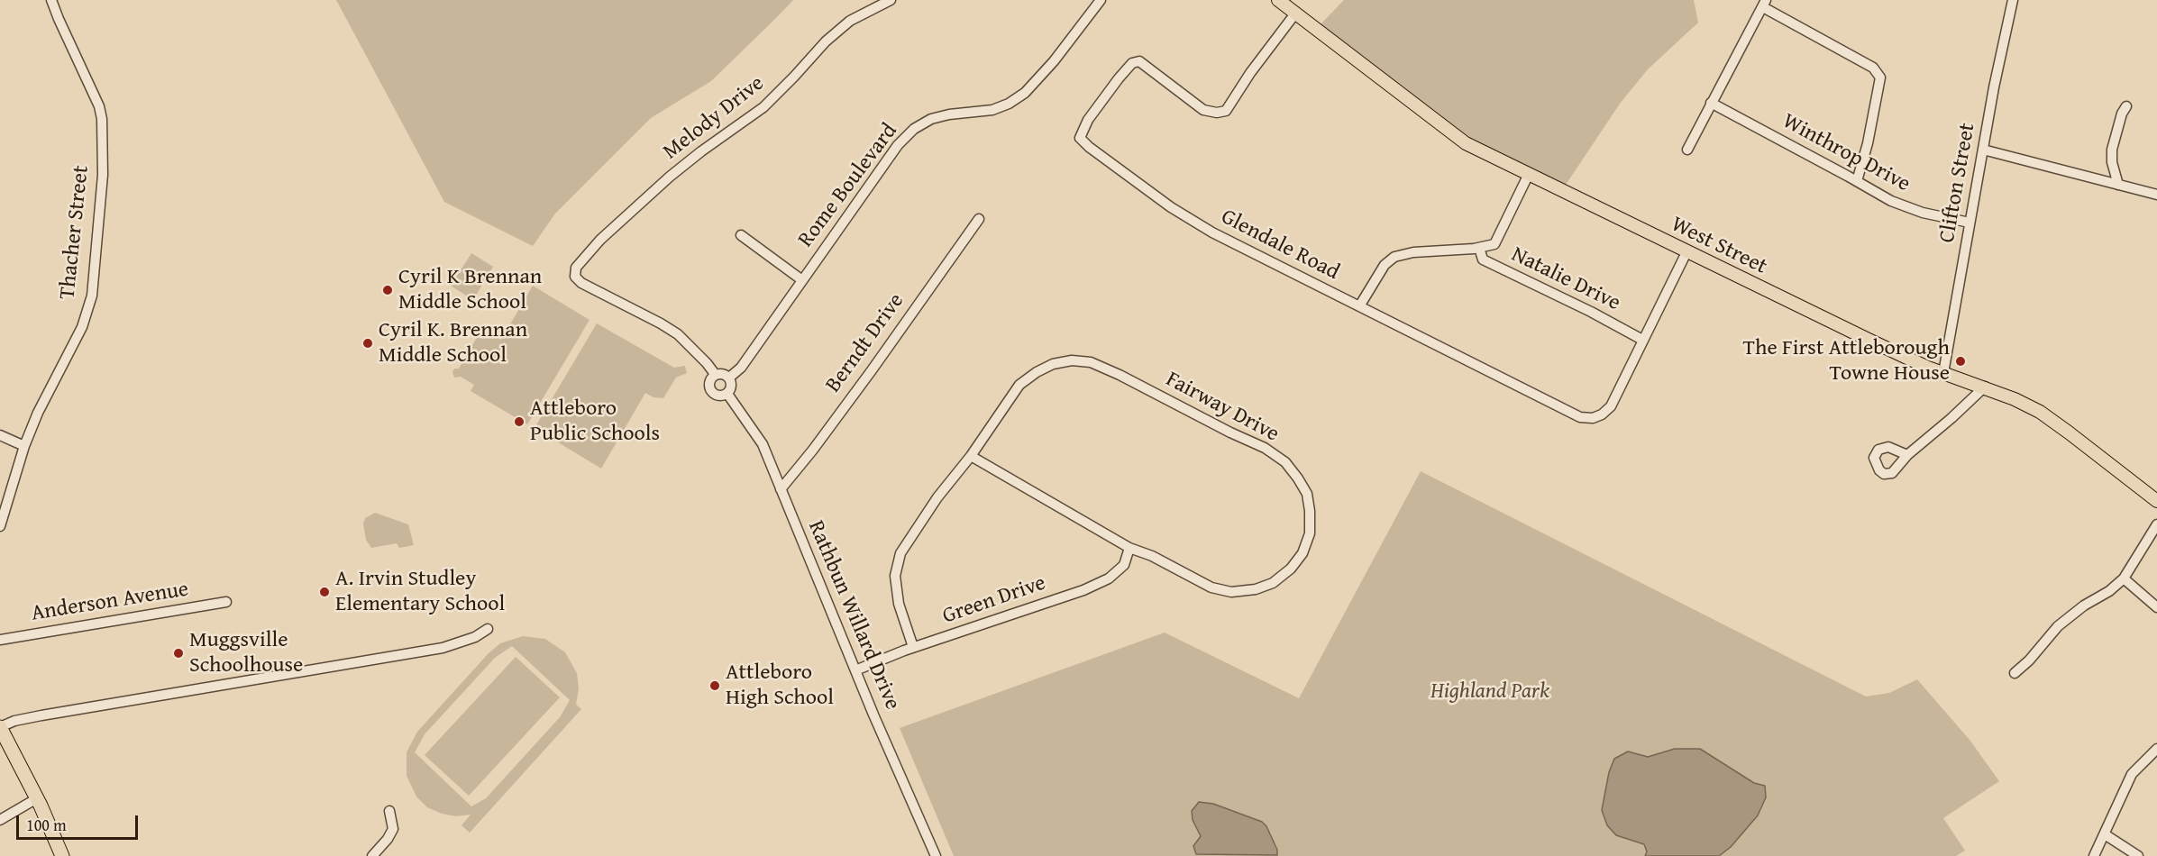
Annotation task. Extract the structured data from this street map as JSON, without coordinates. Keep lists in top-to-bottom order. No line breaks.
{"streets":{"main road":["West Street"],"street":["Melody Drive","Winthrop Drive","Clifton Street","Rome Boulevard","Thacher Street","Glendale Road","Natalie Drive","Berndt Drive","Fairway Drive","Green Drive","Anderson Avenue","Rathbun Willard Drive"]},"crossings":[["Melody Drive","Rome Boulevard"],["Melody Drive","Rathbun Willard Drive"],["Winthrop Drive","Clifton Street"],["Clifton Street","West Street"],["Rome Boulevard","Rathbun Willard Drive"],["Glendale Road","West Street"],["Glendale Road","Natalie Drive"],["Berndt Drive","Rathbun Willard Drive"],["Fairway Drive","Green Drive"],["Green Drive","Rathbun Willard Drive"]],"parks":["Highland Park"],"places":["Cyril K Brennan Middle School","Cyril K. Brennan Middle School","The First Attleborough Towne House","Attleboro Public Schools","A. Irvin Studley Elementary School","Muggsville Schoolhouse","Attleboro High School"],"scale_bar":"100 m"}
